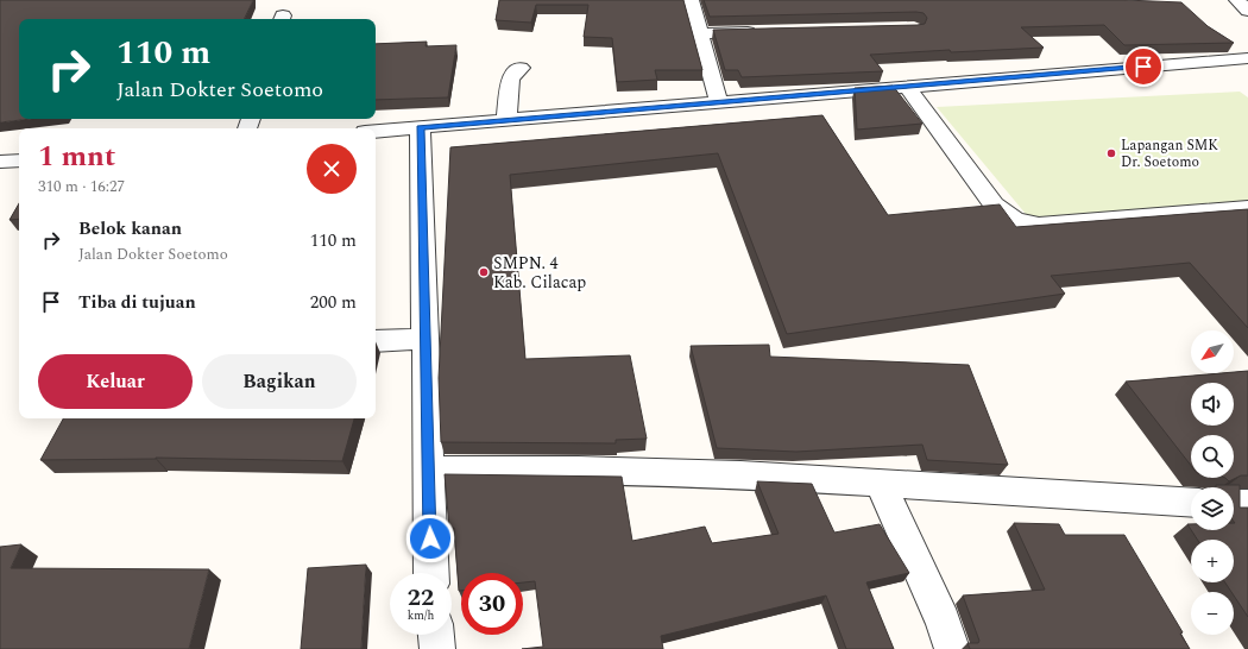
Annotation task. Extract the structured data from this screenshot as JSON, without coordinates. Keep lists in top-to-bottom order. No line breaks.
{"places":["Lapangan SMK Dr. Soetomo","SMPN. 4 Kab. Cilacap"],"north":"bottom left","page":{"turn":["110 m","Jalan Dokter Soetomo"],"heading":["1 mnt","310 m · 16:27"],"list":[{"name":"Belok kanan","note":"Jalan Dokter Soetomo","value":"110 m"},{"name":"Tiba di tujuan","value":"200 m"}],"map_buttons":["+","−"],"buttons":["Keluar","Bagikan"],"speed":"22 km/h","limit":"30"}}
